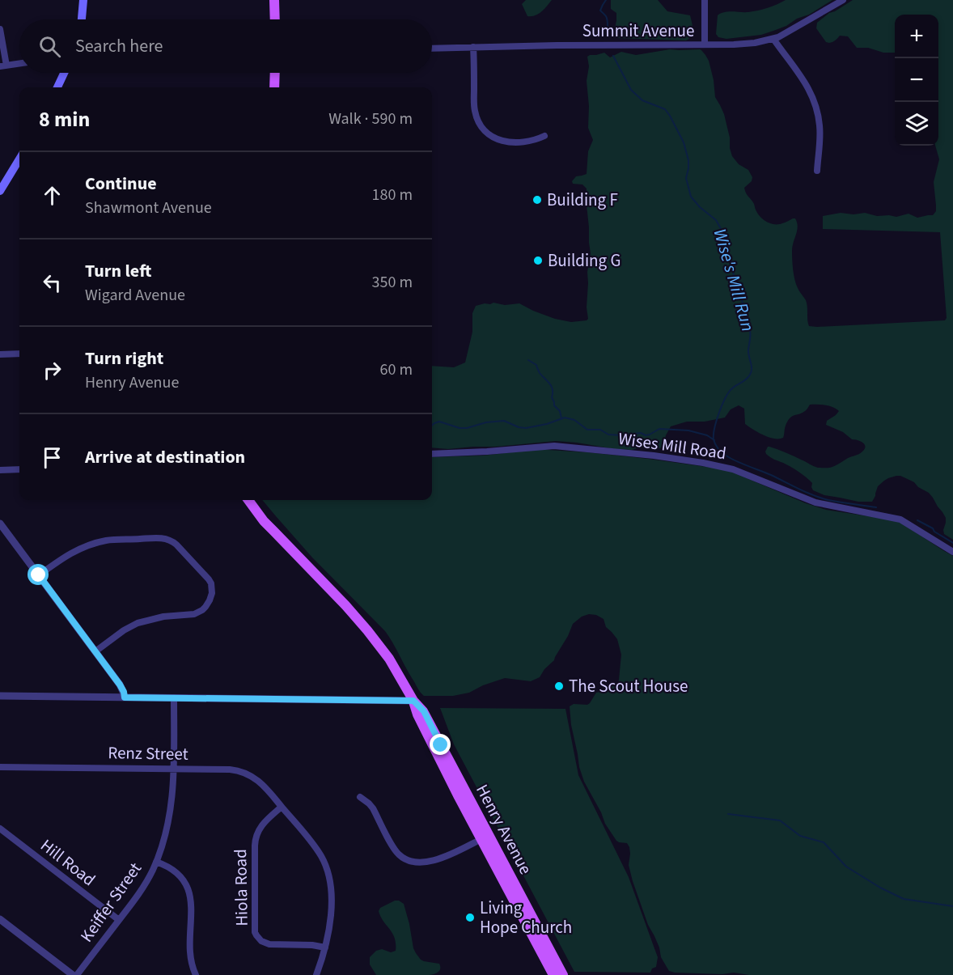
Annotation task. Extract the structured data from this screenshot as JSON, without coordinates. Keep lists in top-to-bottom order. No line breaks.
{"streets":{"main road":["Henry Avenue"],"street":["Summit Avenue","Wises Mill Road","Renz Street","Hill Road","Hiola Road","Keiffer Street"]},"crossings":[["Renz Street","Hiola Road"],["Renz Street","Keiffer Street"],["Hill Road","Keiffer Street"]],"water":["Wise's Mill Run"],"places":["Building F","Building G","The Scout House","Living Hope Church"],"page":{"map_buttons":["+","−"],"search":"Search here","heading":["8 min","Walk · 590 m"],"list":[["Continue","Shawmont Avenue","180 m"],["Turn left","Wigard Avenue","350 m"],["Turn right","Henry Avenue","60 m"],"Arrive at destination"]}}
